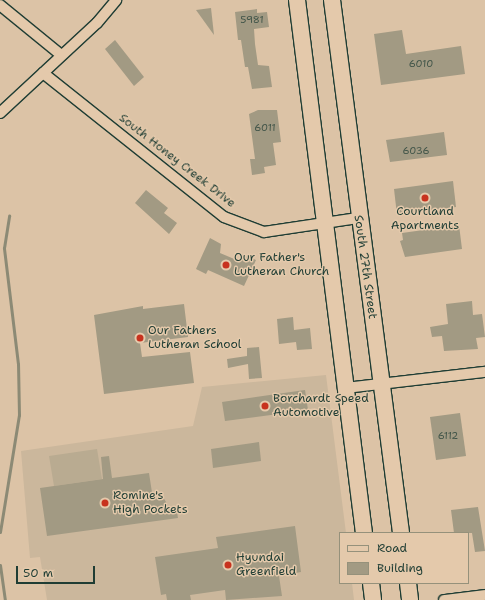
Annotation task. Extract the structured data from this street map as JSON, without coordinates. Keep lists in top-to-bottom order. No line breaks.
{"streets":{"main road":["South 27th Street"],"street":["South Honey Creek Drive"]},"crossings":[["South Honey Creek Drive","South 27th Street"]],"places":["Courtland Apartments","Our Father's Lutheran Church","Our Fathers Lutheran School","Borchardt Speed Automotive","Romine's High Pockets","Hyundai Greenfield"],"house_numbers":["5981","6010","6011","6036","6112"],"legend":["Road","Building"],"scale_bar":"50 m"}
